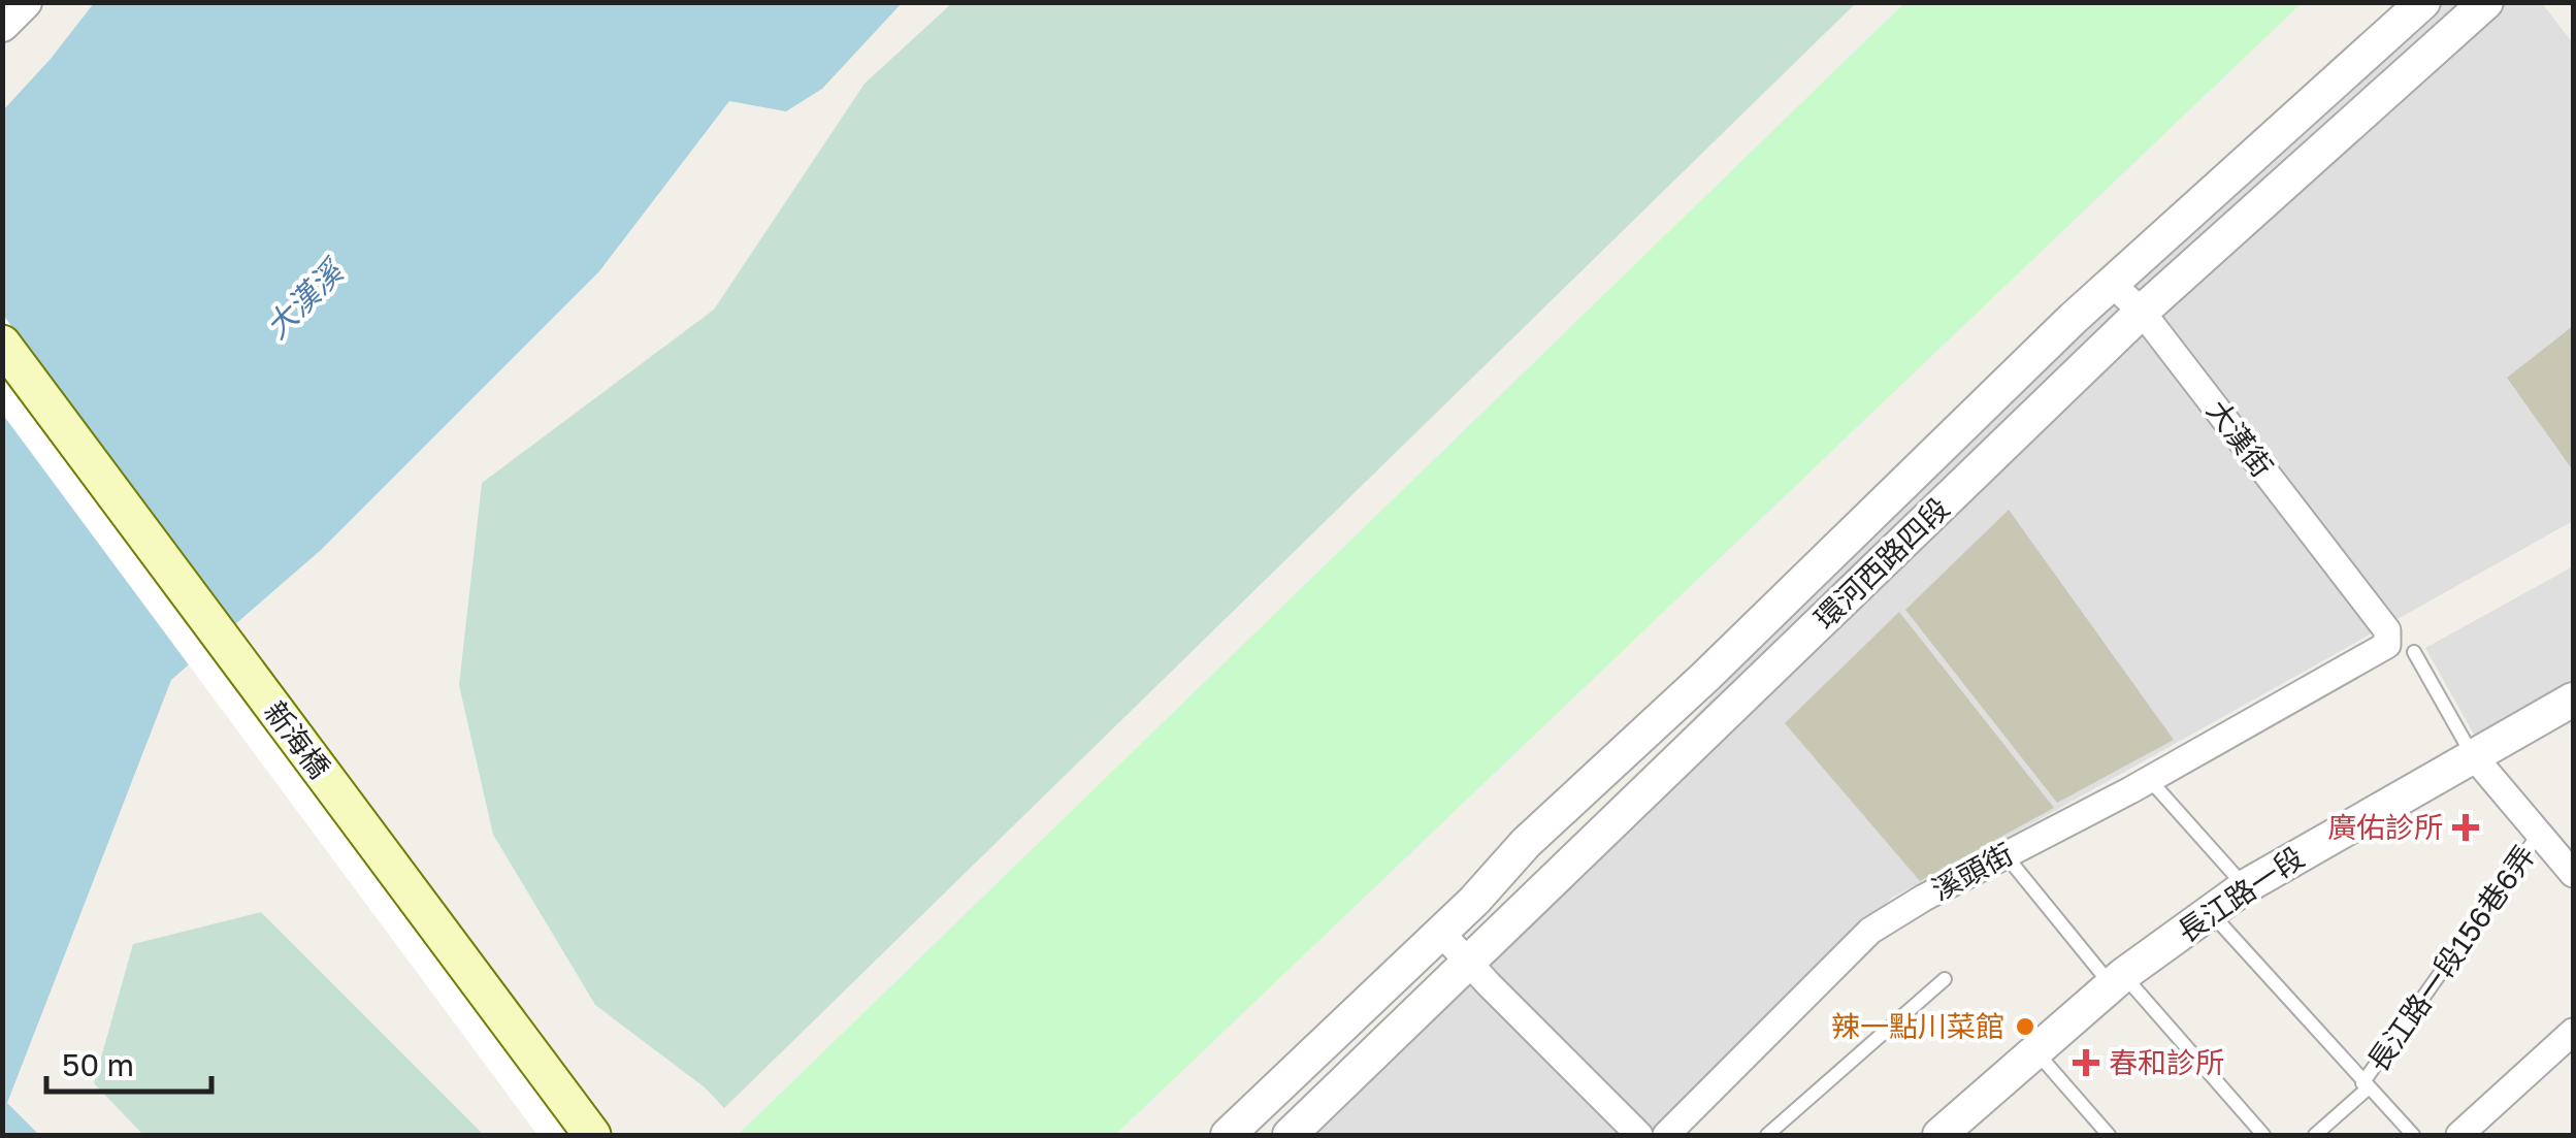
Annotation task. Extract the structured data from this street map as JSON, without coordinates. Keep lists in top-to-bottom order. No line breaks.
{"streets":{"main road":["新海橋"],"street":["大漢街","環河西路四段","溪頭街","長江路一段"],"lane":["長江路一段156巷6弄"]},"crossings":[["大漢街","環河西路四段"],["大漢街","溪頭街"]],"water":["大漢溪"],"places":{"health":["廣佑診所","春和診所"],"other":["辣一點川菜館"]},"scale_bar":"50 m"}
